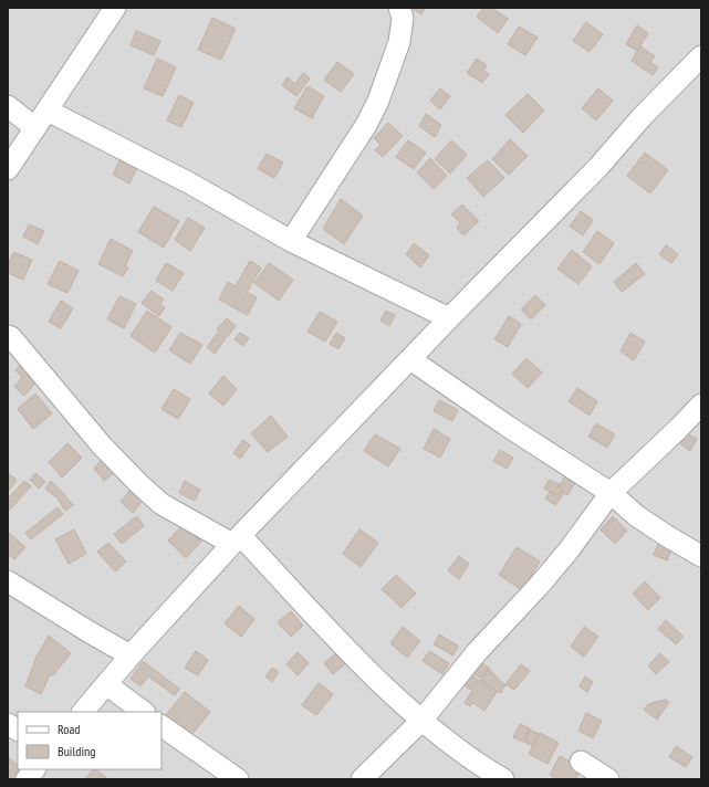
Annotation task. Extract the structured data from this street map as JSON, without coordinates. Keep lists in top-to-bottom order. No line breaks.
{"legend":["Road","Building"]}
